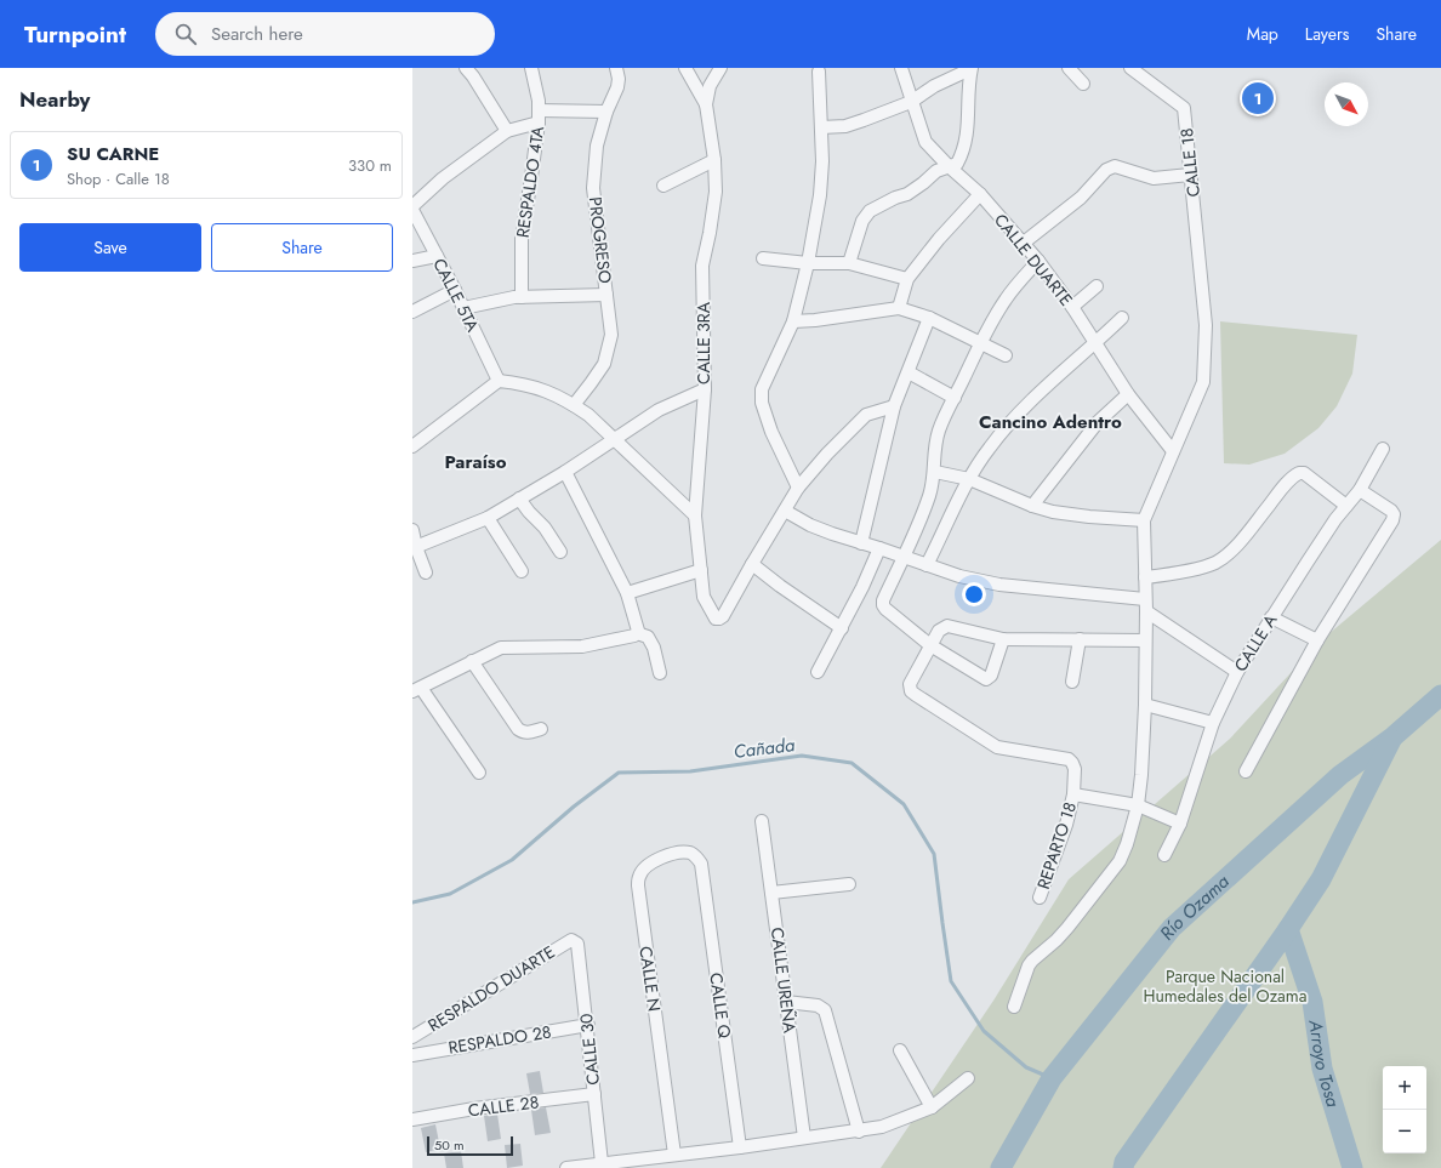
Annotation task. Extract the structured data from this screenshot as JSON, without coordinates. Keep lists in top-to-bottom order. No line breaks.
{"streets":{"street":["CALLE 18","RESPALDO 4TA","PROGRESO","CALLE DUARTE","CALLE 5TA","CALLE 3RA","CALLE A","REPARTO 18","CALLE N","CALLE UREÑA","RESPALDO DUARTE","CALLE Q","RESPALDO 28","CALLE 30","CALLE 28"]},"crossings":[["CALLE 18","CALLE DUARTE"],["CALLE N","CALLE Q"],["RESPALDO DUARTE","CALLE 30"],["RESPALDO 28","CALLE 30"],["CALLE 30","CALLE 28"]],"districts":["Cancino Adentro","Paraíso"],"water":["Cañada","Río Ozama","Arroyo Tosa"],"parks":["Parque Nacional Humedales del Ozama"],"scale_bar":"50 m","north":"bottom right","page":{"header":"Turnpoint","search":"Search here","nav":["Map","Layers","Share"],"heading":"Nearby","pins":"1","list":[{"mark":"1","name":"SU CARNE","note":"Shop · Calle 18","value":"330 m"}],"buttons":["Save","Share"],"map_buttons":["+","−"],"scale":"50 m"}}
